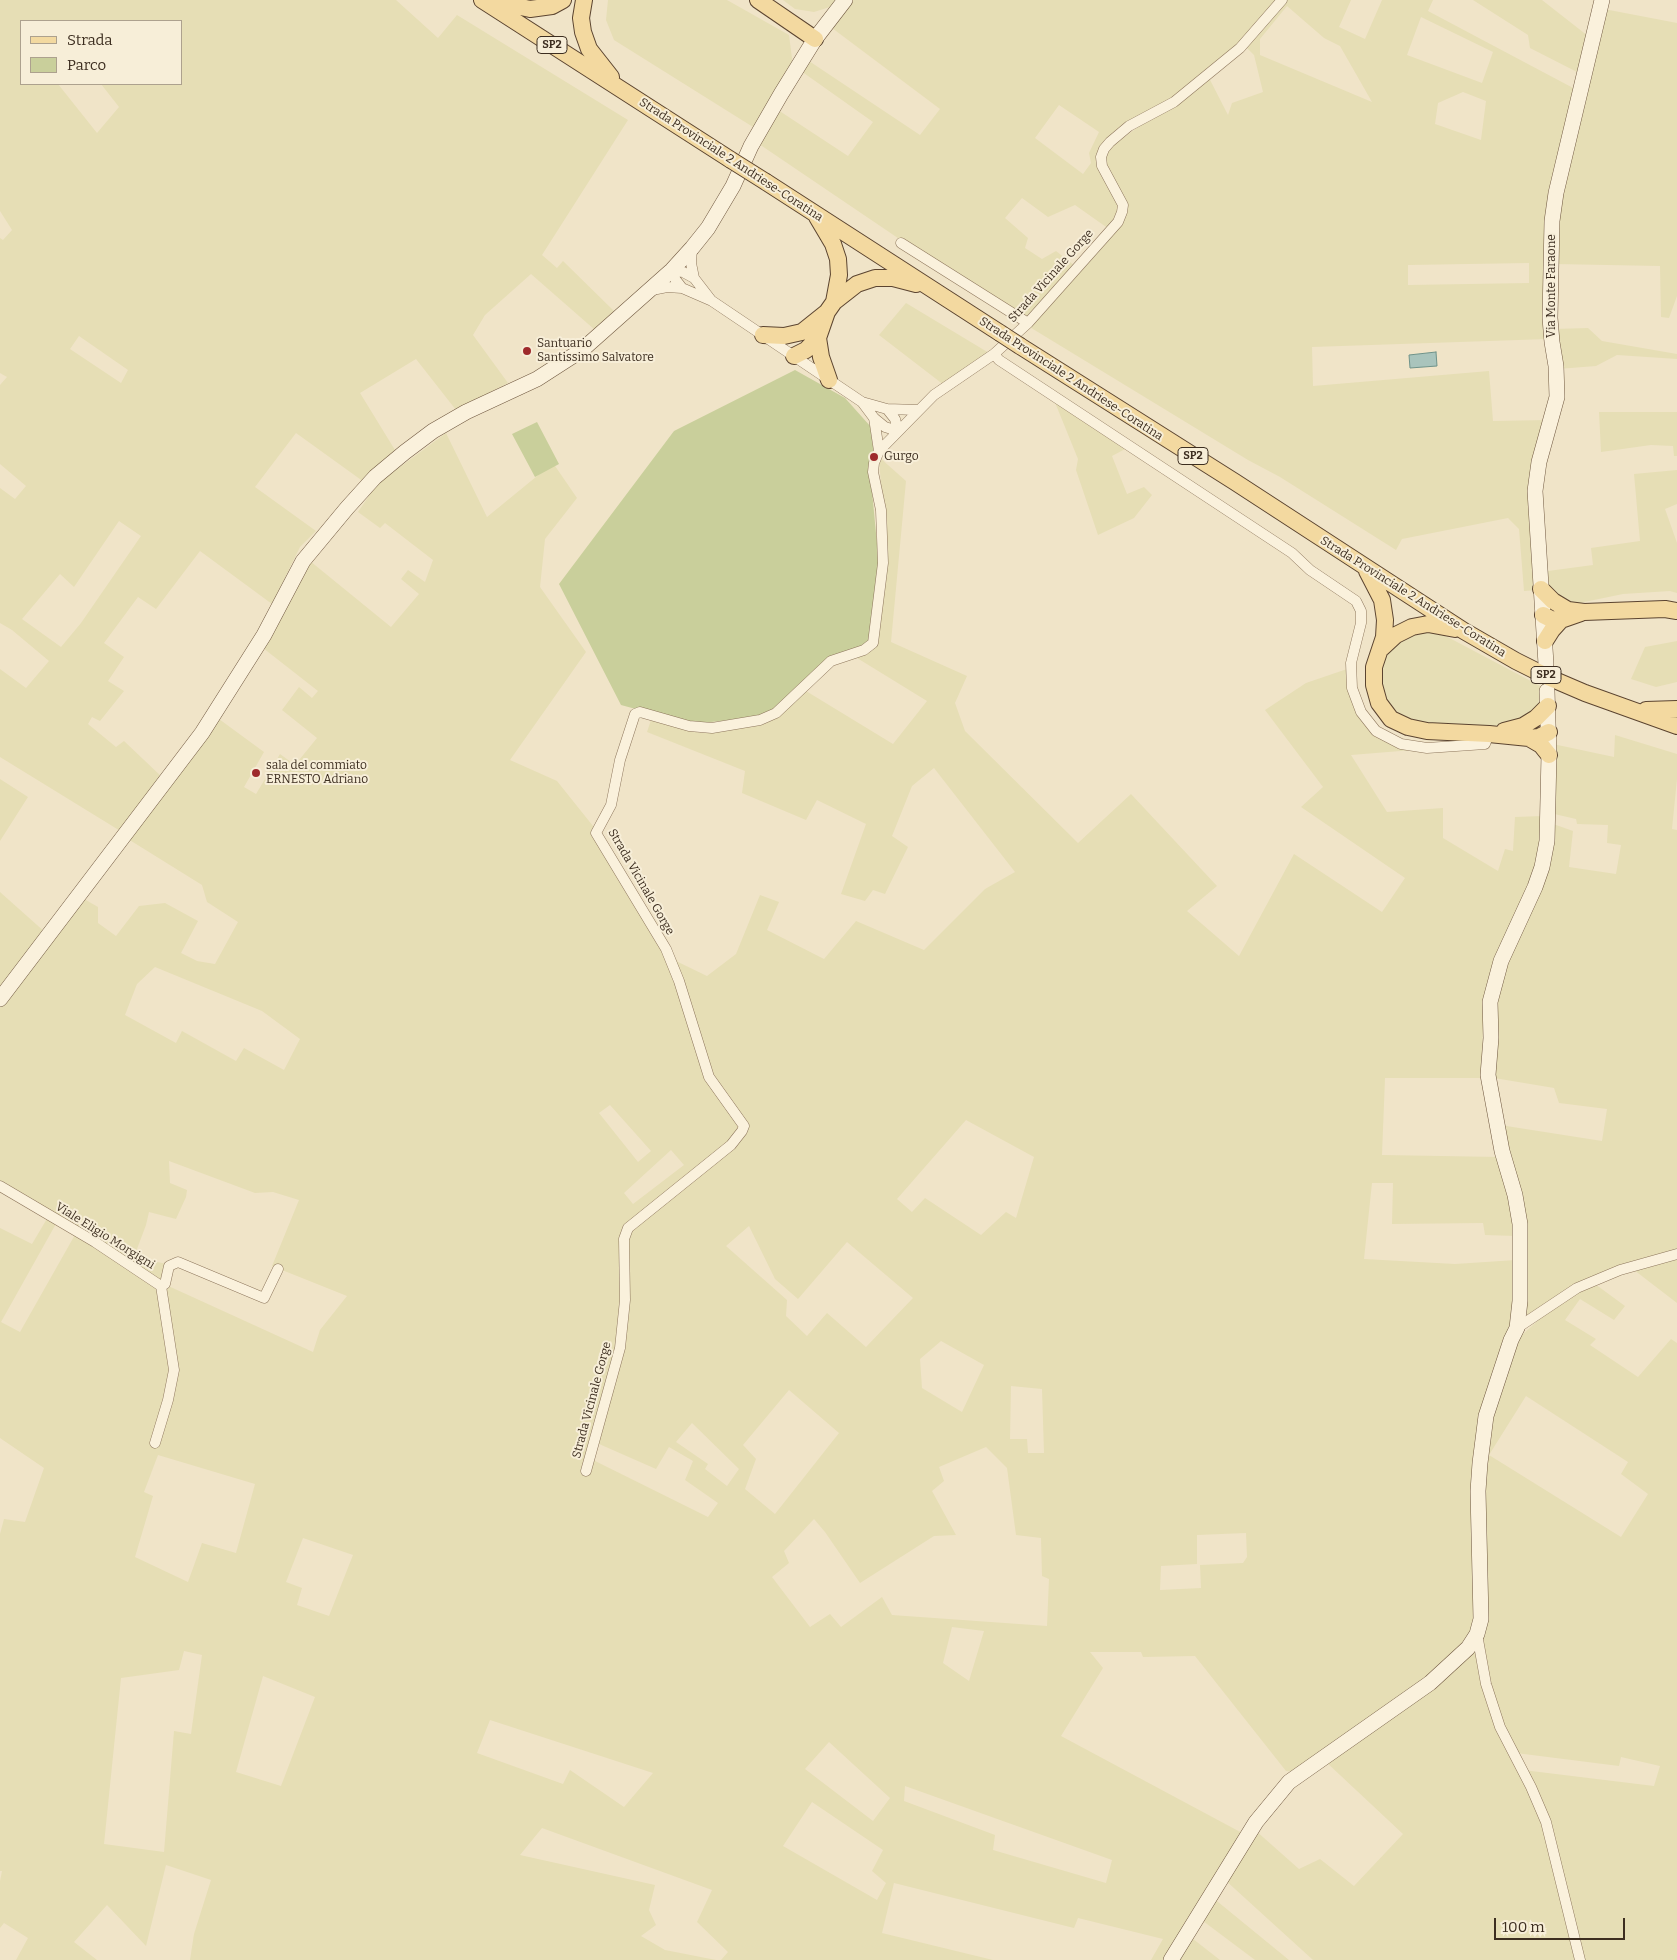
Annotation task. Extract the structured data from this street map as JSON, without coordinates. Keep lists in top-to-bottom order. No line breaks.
{"streets":{"main road":["SP2","Strada Provinciale 2 Andriese-Coratina"],"street":["Strada Vicinale Gorge","Via Monte Faraone","Viale Eligio Morgigni"]},"places":["Santuario Santissimo Salvatore","Gurgo","sala del commiato ERNESTO Adriano"],"legend":["Strada","Parco"],"scale_bar":"100 m"}
